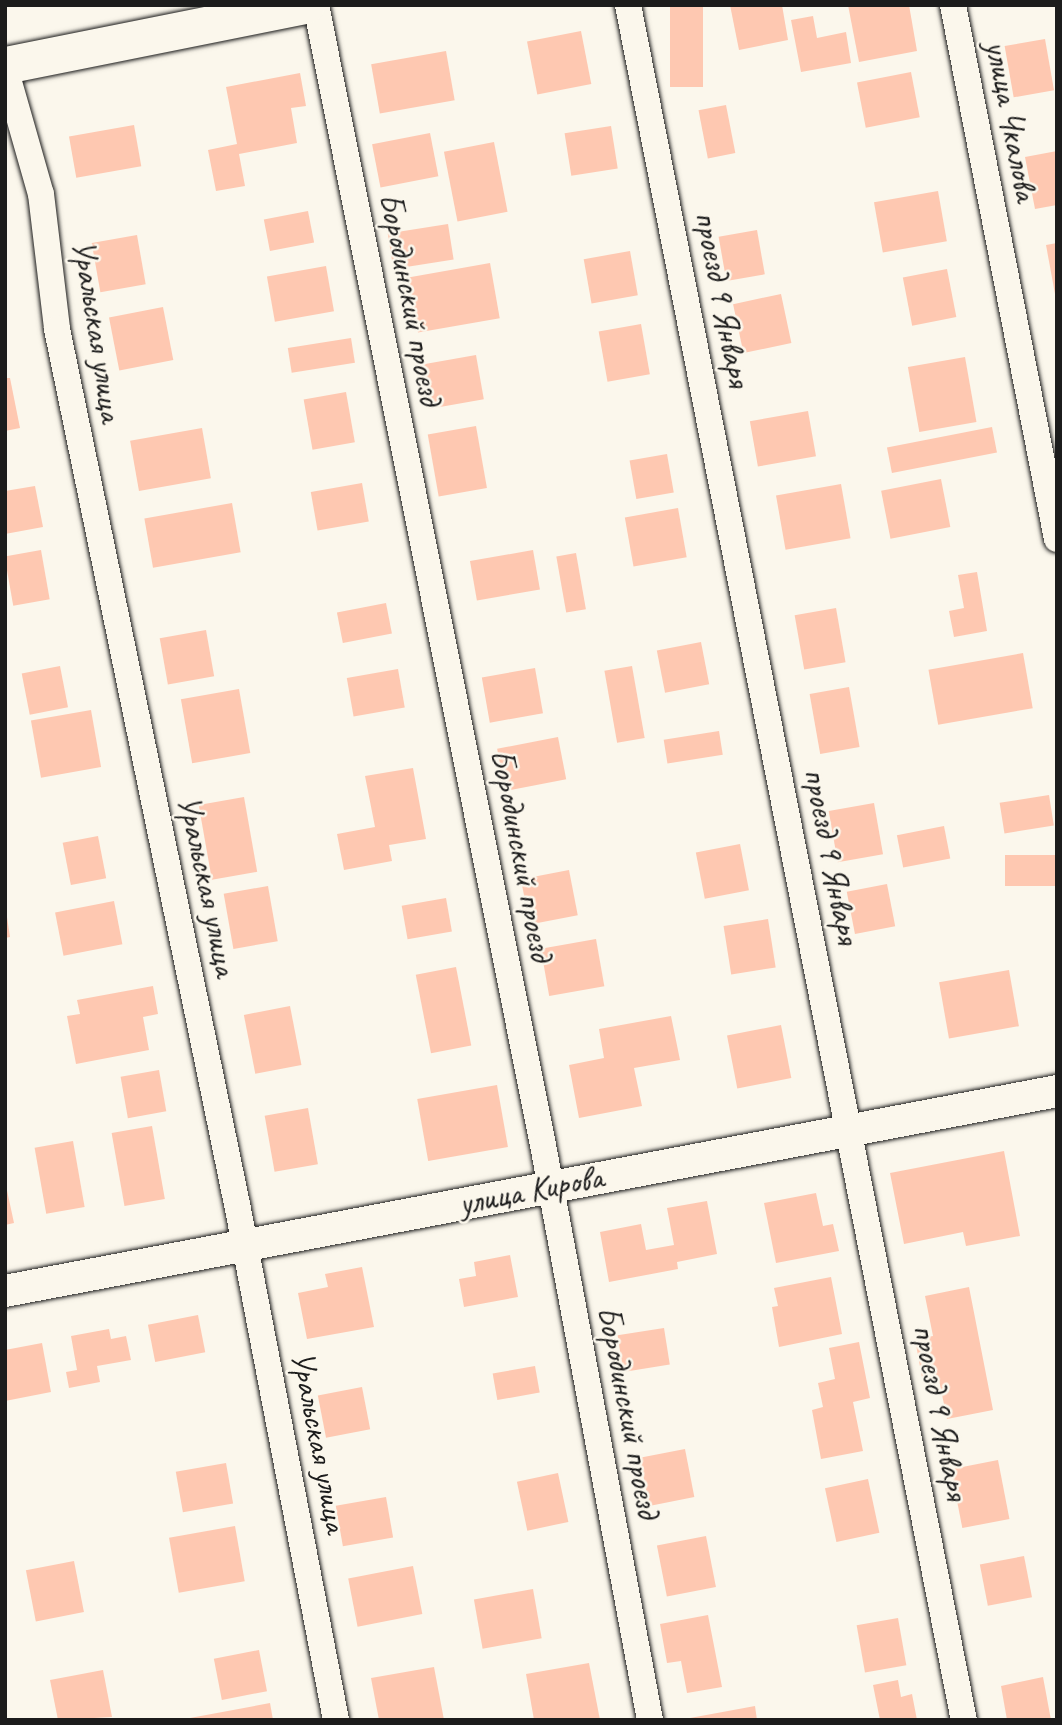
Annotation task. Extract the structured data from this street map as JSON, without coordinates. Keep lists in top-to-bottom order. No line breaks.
{"streets":{"street":["улица Чкалова","Бородинский проезд","проезд 9 Января","Уральская улица","улица Кирова"]},"crossings":[["Бородинский проезд","улица Кирова"],["проезд 9 Января","улица Кирова"],["Уральская улица","улица Кирова"]]}
